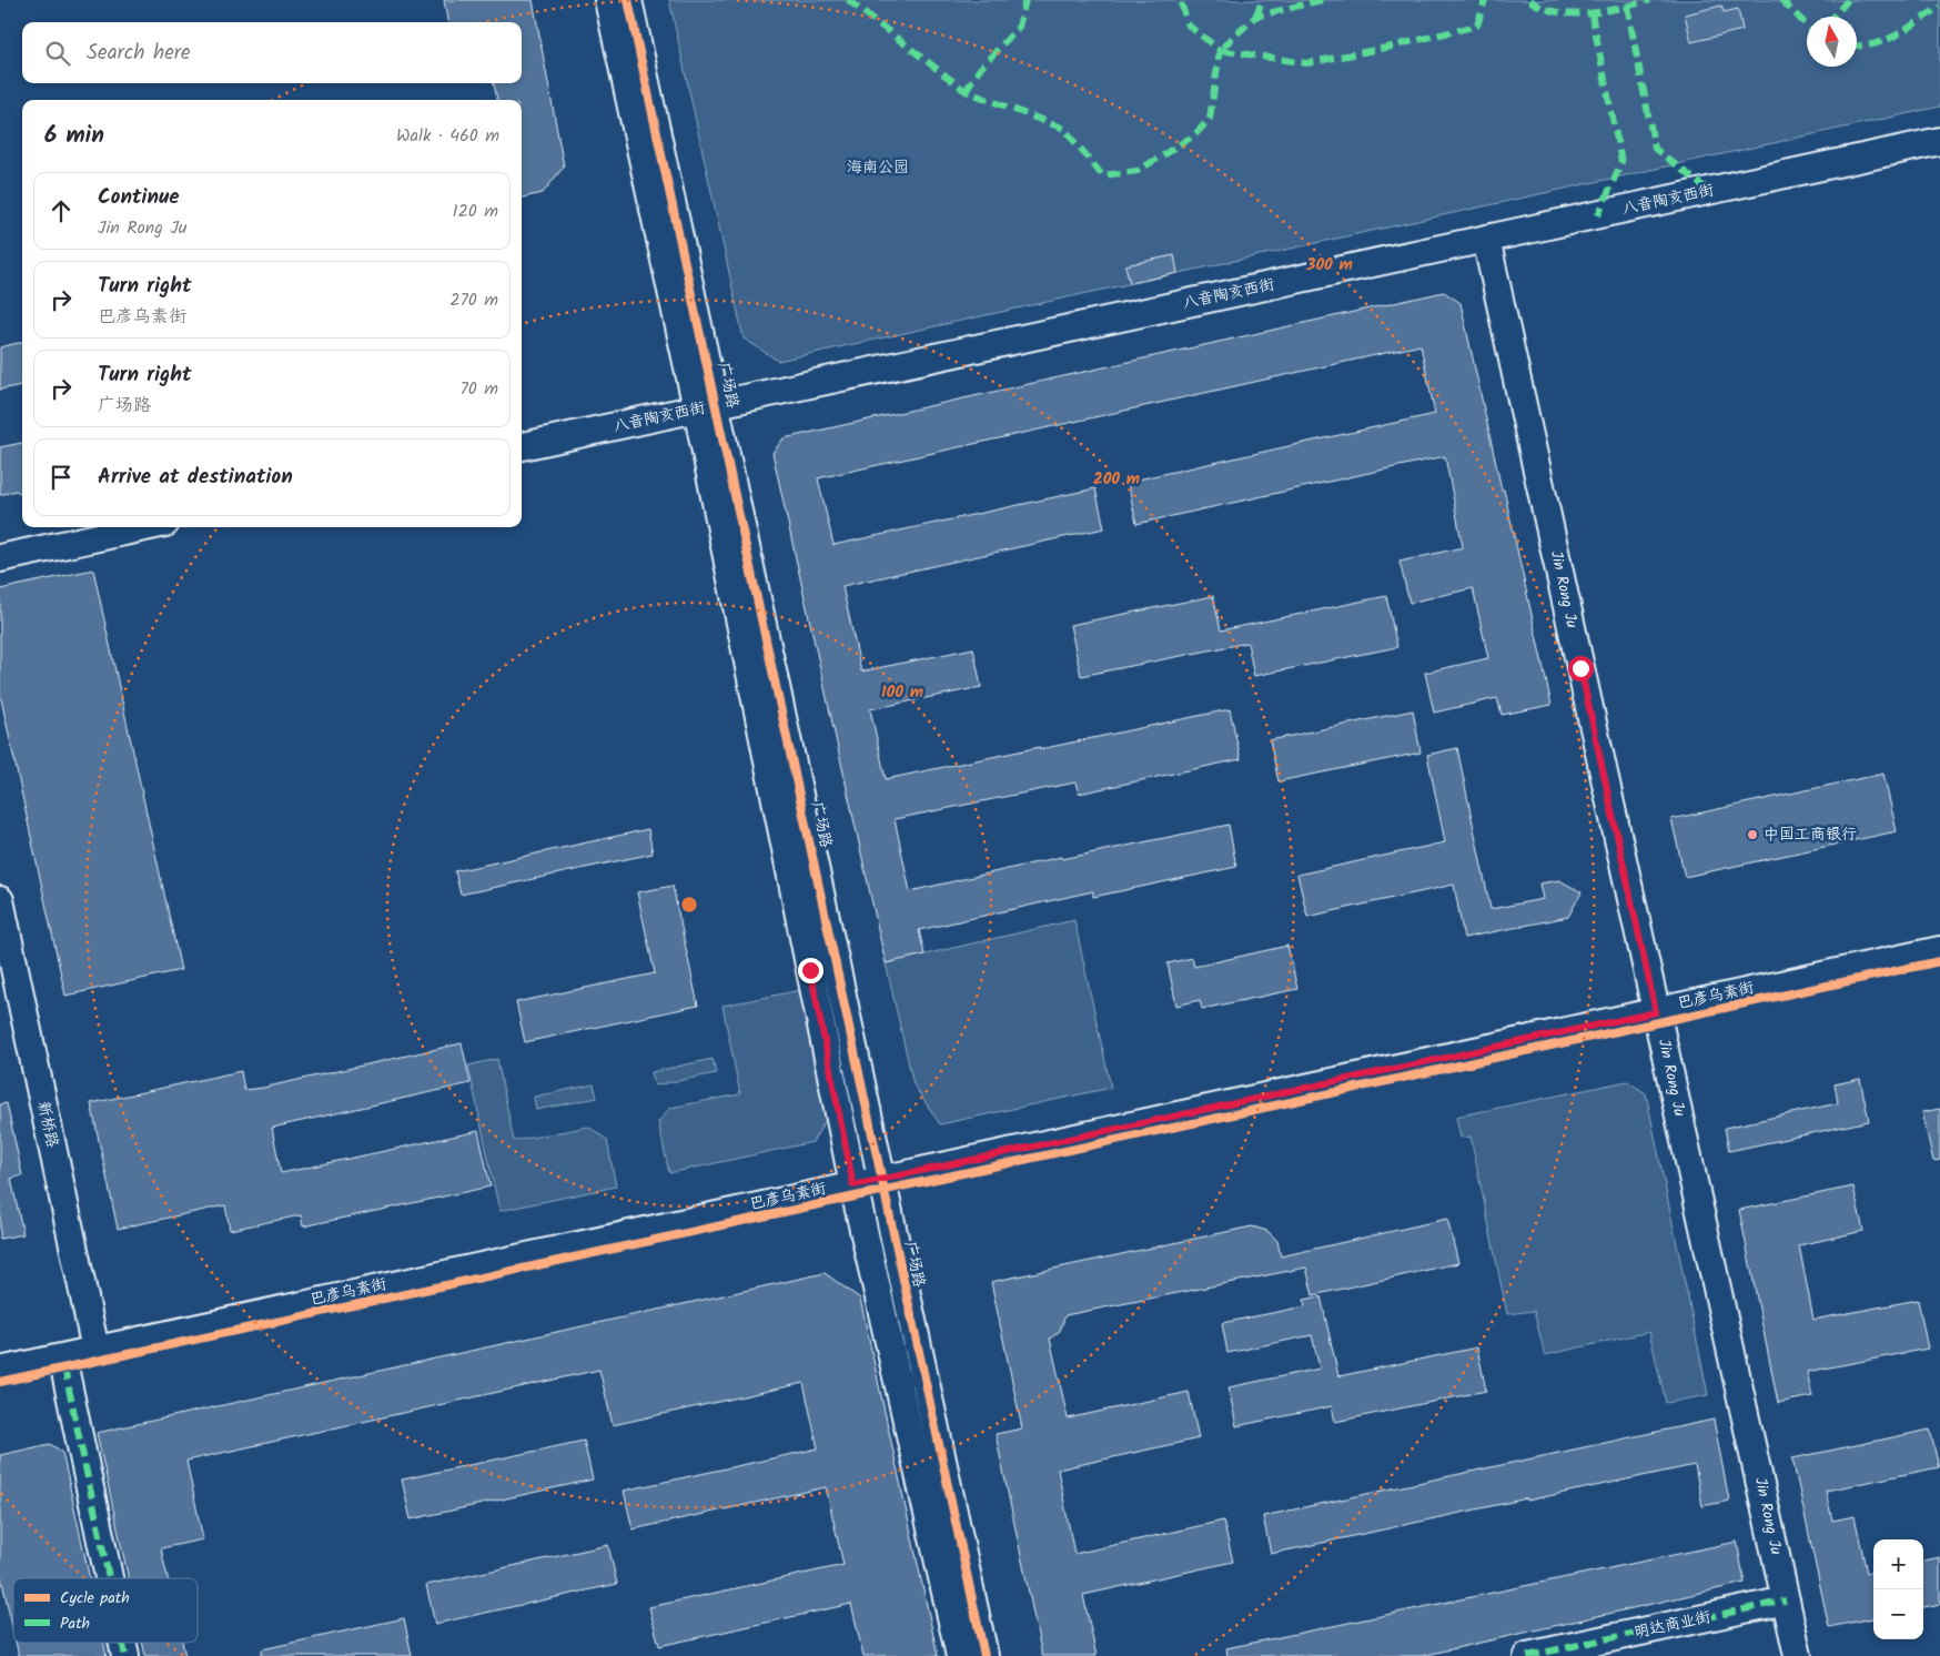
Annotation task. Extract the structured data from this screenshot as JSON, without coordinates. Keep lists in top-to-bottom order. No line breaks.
{"streets":{"street":["八音陶亥西街","广场路","Jin Rong Ju","巴彦乌素街","新桥路","明达商业街"]},"crossings":[["八音陶亥西街","广场路"],["八音陶亥西街","Jin Rong Ju"],["广场路","巴彦乌素街"],["Jin Rong Ju","巴彦乌素街"],["Jin Rong Ju","明达商业街"],["巴彦乌素街","新桥路"]],"parks":["海南公园"],"places":["中国工商银行"],"legend":["Cycle path","Path"],"north":"top","page":{"search":"Search here","heading":["6 min","Walk · 460 m"],"list":[["Continue","Jin Rong Ju","120 m"],["Turn right","巴彦乌素街","270 m"],["Turn right","广场路","70 m"],"Arrive at destination"],"map_buttons":["+","−"]},"rings":["300 m","200 m","100 m"]}
